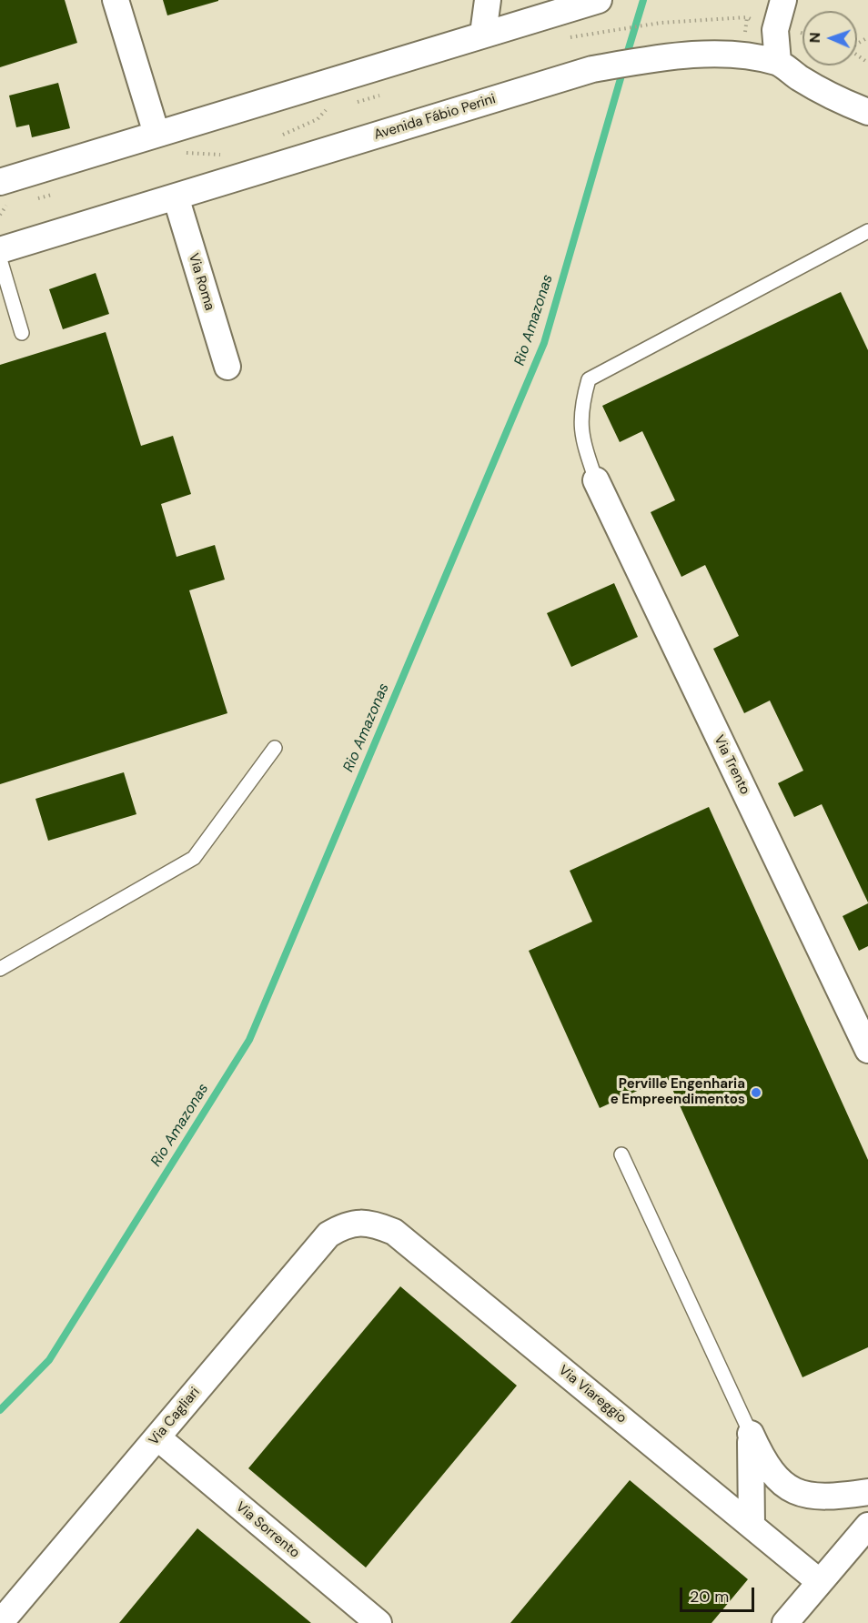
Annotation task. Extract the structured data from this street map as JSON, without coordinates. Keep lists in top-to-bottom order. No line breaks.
{"streets":{"street":["Avenida Fábio Perini","Via Roma","Via Trento","Via Viareggio","Via Cagliari","Via Sorrento"]},"crossings":[["Avenida Fábio Perini","Via Roma"],["Via Viareggio","Via Cagliari"],["Via Cagliari","Via Sorrento"]],"water":["Rio Amazonas"],"places":["Perville Engenharia e Empreendimentos"],"scale_bar":"20 m","north":"left"}
